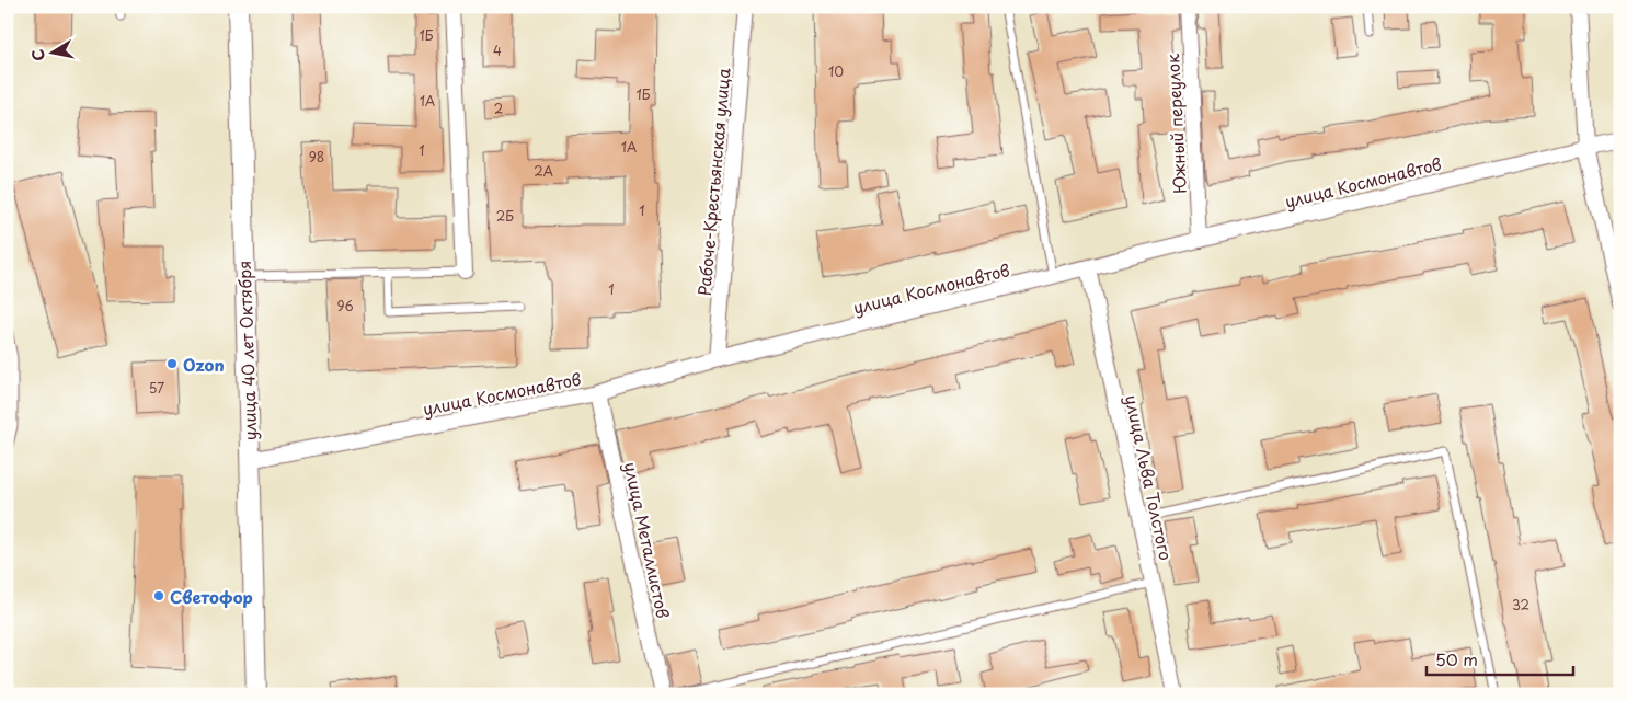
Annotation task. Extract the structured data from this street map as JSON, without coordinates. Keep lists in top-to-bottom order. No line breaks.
{"streets":{"street":["Южный переулок","Рабоче-Крестьянская улица","улица Космонавтов","улица 40 лет Октября","улица Льва Толстого","улица Металлистов"]},"crossings":[["Южный переулок","улица Космонавтов"],["Рабоче-Крестьянская улица","улица Космонавтов"],["улица Космонавтов","улица 40 лет Октября"],["улица Космонавтов","улица Льва Толстого"],["улица Космонавтов","улица Металлистов"]],"places":["Ozon","Светофор"],"house_numbers":["1Б","4","10","1Б","1А","2","1А","1","98","2А","1","2Б","1","96","57","32"],"scale_bar":"50 m","north":"left"}
